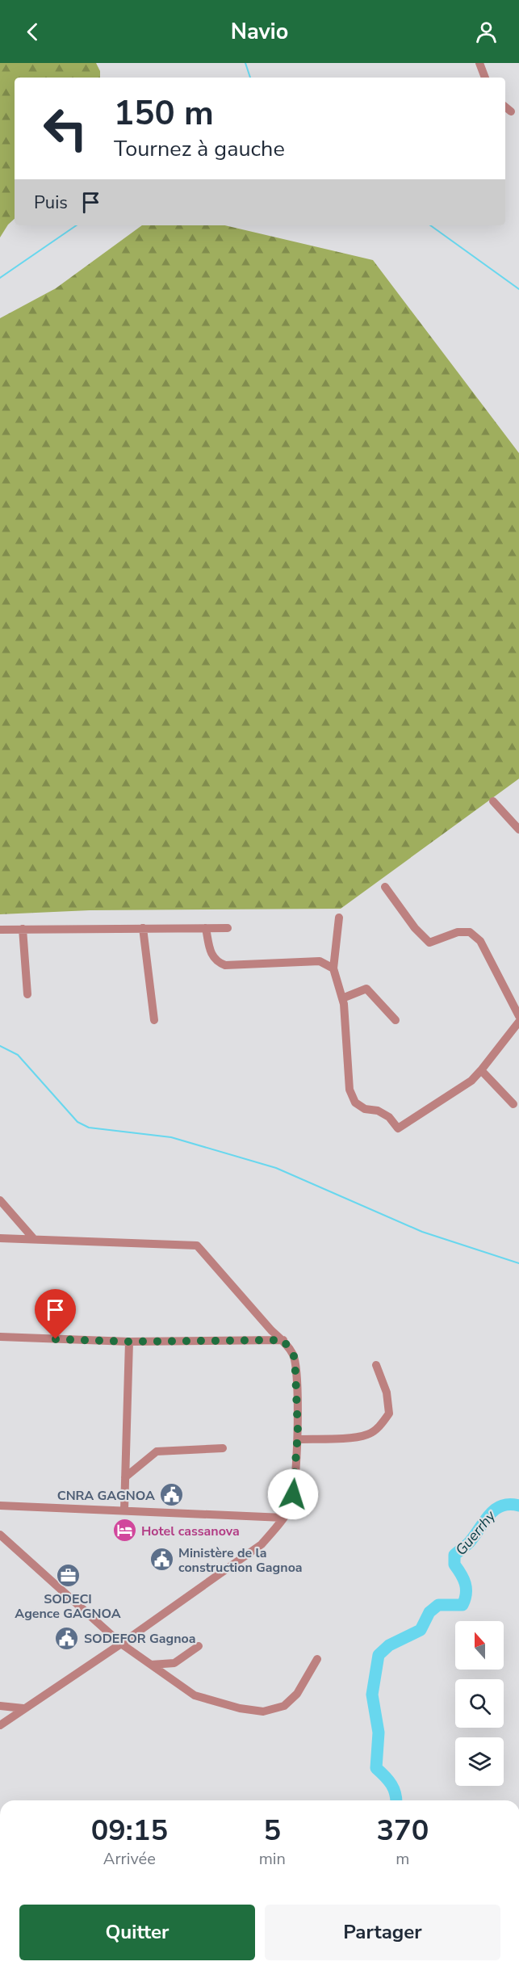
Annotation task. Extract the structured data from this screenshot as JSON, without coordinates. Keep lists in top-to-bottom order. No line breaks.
{"water":["Guerrhy"],"places":{"public building":["CNRA GAGNOA","Ministère de la construction Gagnoa","SODEFOR Gagnoa"],"hotel":["Hotel cassanova"],"office":["SODECI Agence GAGNOA"]},"north":"top","page":{"header":"Navio","turn":["150 m","Tournez à gauche"],"then":"Puis","eta":["09:15","Arrivée","5","min","370","m"],"buttons":["Quitter","Partager"]}}
